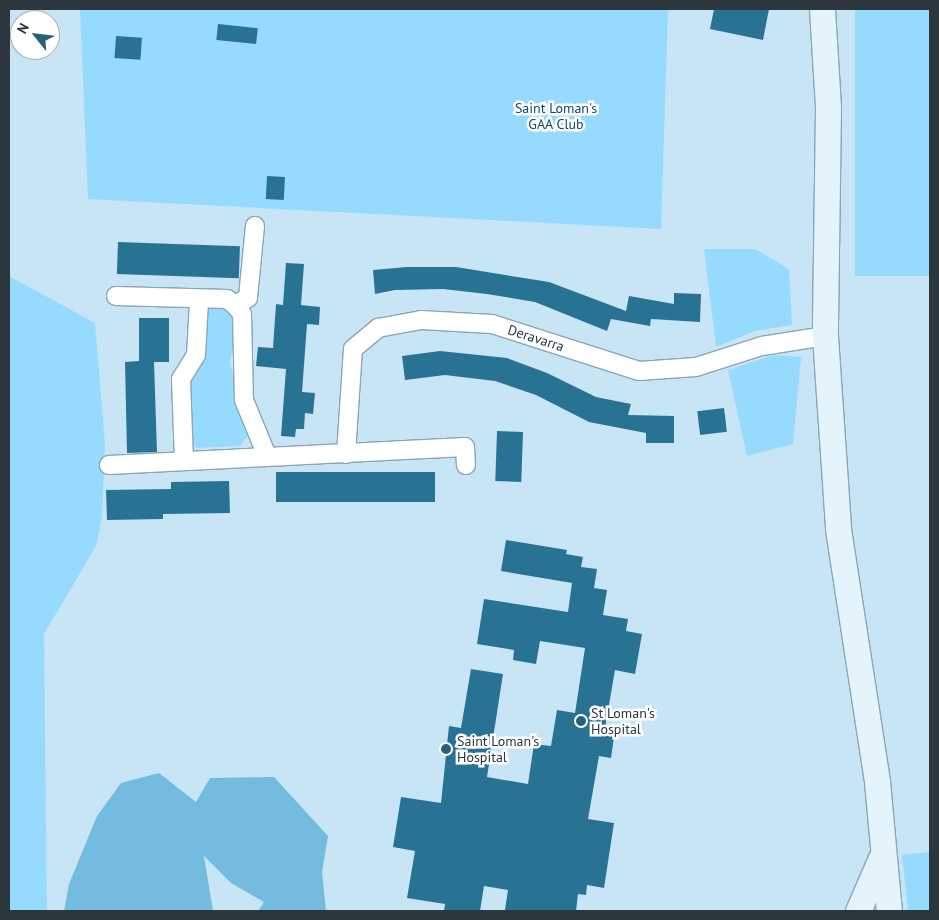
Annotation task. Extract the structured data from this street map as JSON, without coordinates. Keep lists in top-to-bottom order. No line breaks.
{"streets":{"street":["Deravarra"]},"parks":["Saint Loman's GAA Club"],"places":["St Loman's Hospital","Saint Loman's Hospital"],"north":"top left"}
